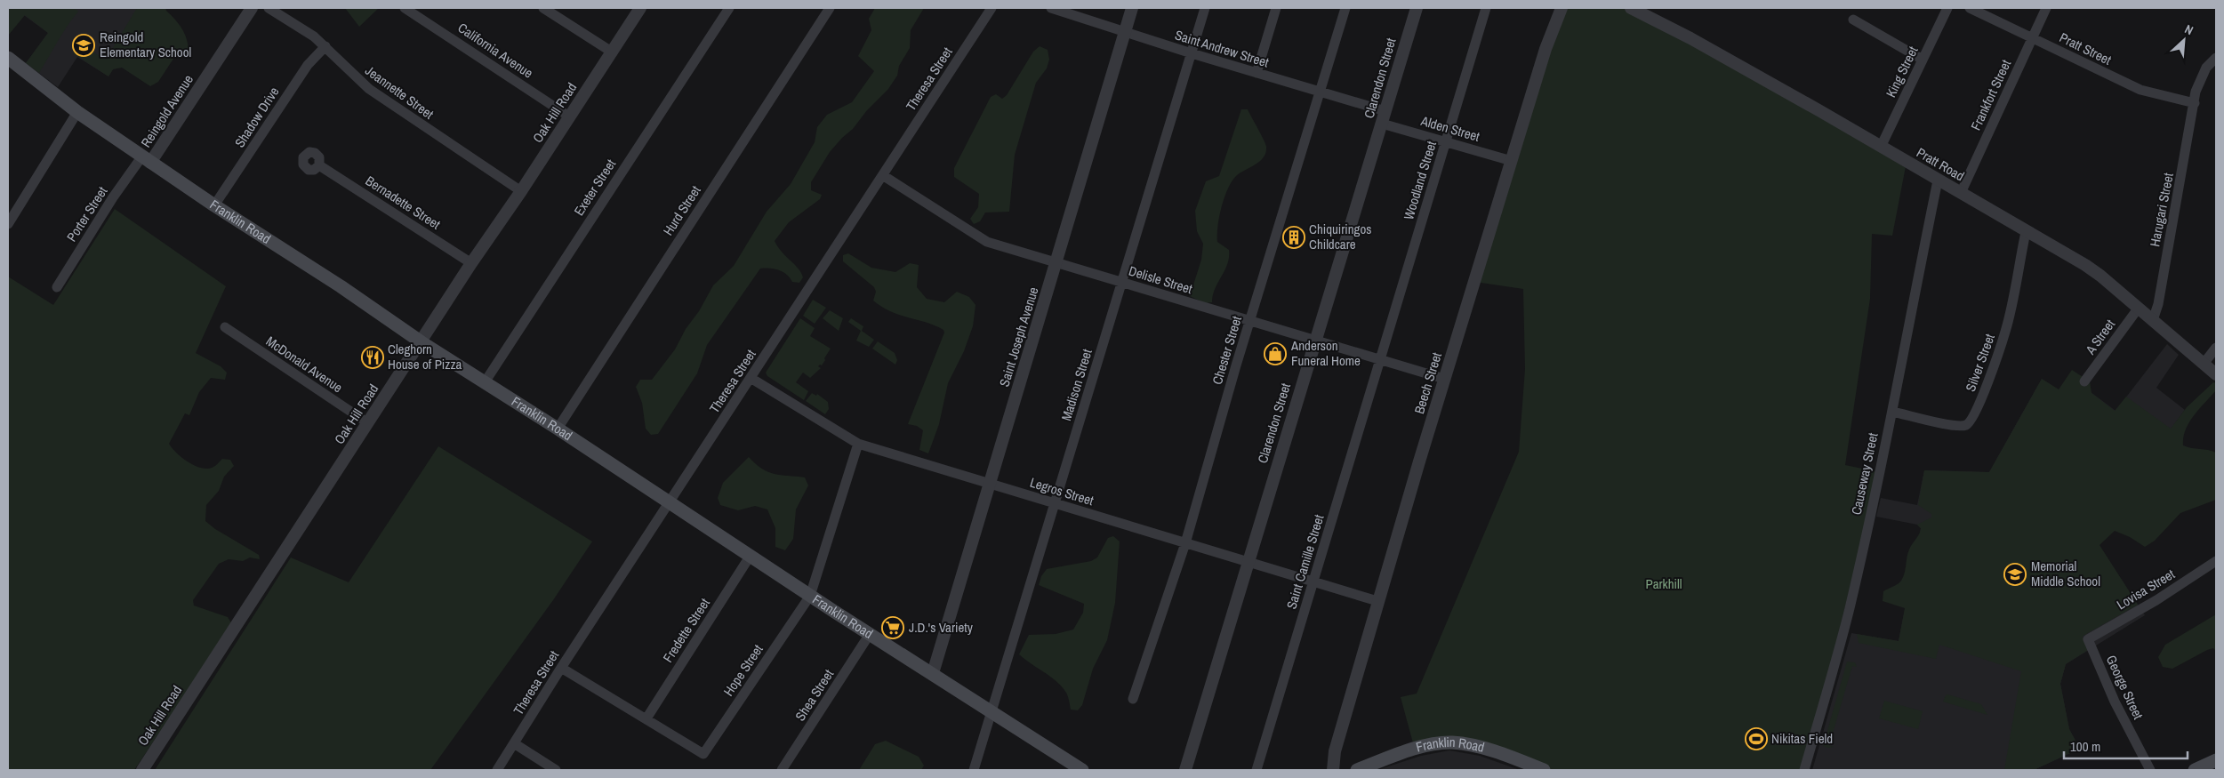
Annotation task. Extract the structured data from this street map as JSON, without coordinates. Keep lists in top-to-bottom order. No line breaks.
{"streets":{"main road":["Franklin Road"],"street":["Saint Andrew Street","Pratt Street","California Avenue","King Street","Clarendon Street","Theresa Street","Jeannette Street","Frankfort Street","Reingold Avenue","Oak Hill Road","Shadow Drive","Alden Street","Pratt Road","Woodland Street","Exeter Street","Bernadette Street","Harugari Street","Hurd Street","Porter Street","Delisle Street","Saint Joseph Avenue","A Street","Chester Street","Silver Street","McDonald Avenue","Beech Street","Madison Street","Causeway Street","Legros Street","Saint Camille Street","Lovisa Street","Fredette Street","Hope Street","George Street","Shea Street"]},"crossings":[["Saint Andrew Street","Clarendon Street"],["Saint Andrew Street","Saint Joseph Avenue"],["Saint Andrew Street","Chester Street"],["Saint Andrew Street","Madison Street"],["Pratt Street","Frankfort Street"],["Pratt Street","Harugari Street"],["California Avenue","Oak Hill Road"],["King Street","Pratt Road"],["Clarendon Street","Alden Street"],["Clarendon Street","Delisle Street"],["Clarendon Street","Legros Street"],["Theresa Street","Franklin Road"],["Theresa Street","Delisle Street"],["Theresa Street","Legros Street"],["Theresa Street","Hope Street"],["Jeannette Street","Oak Hill Road"],["Jeannette Street","Shadow Drive"],["Frankfort Street","Pratt Road"],["Reingold Avenue","Porter Street"],["Reingold Avenue","Franklin Road"],["Oak Hill Road","Bernadette Street"],["Oak Hill Road","Franklin Road"],["Oak Hill Road","McDonald Avenue"],["Shadow Drive","Franklin Road"],["Alden Street","Woodland Street"],["Alden Street","Beech Street"],["Pratt Road","Harugari Street"],["Pratt Road","A Street"],["Pratt Road","Silver Street"],["Pratt Road","Causeway Street"],["Woodland Street","Delisle Street"],["Woodland Street","Saint Camille Street"],["Exeter Street","Franklin Road"],["Hurd Street","Franklin Road"],["Porter Street","Franklin Road"],["Franklin Road","Saint Joseph Avenue"],["Franklin Road","Madison Street"],["Franklin Road","Fredette Street"],["Franklin Road","Hope Street"],["Franklin Road","Shea Street"],["Delisle Street","Saint Joseph Avenue"],["Delisle Street","Chester Street"],["Delisle Street","Beech Street"],["Delisle Street","Madison Street"],["Delisle Street","Saint Camille Street"],["Saint Joseph Avenue","Legros Street"],["Chester Street","Legros Street"],["Silver Street","Causeway Street"],["Beech Street","Legros Street"],["Madison Street","Legros Street"],["Legros Street","Saint Camille Street"],["Legros Street","Hope Street"],["Lovisa Street","George Street"],["Fredette Street","Hope Street"]],"parks":["Parkhill"],"places":{"school or university":["Reingold Elementary School","Memorial Middle School"],"building":["Chiquiringos Childcare"],"shop":["Anderson Funeral Home"],"restaurant":["Cleghorn House of Pizza"],"supermarket":["J.D.'s Variety"],"sports":["Nikitas Field"]},"scale_bar":"100 m","north":"top right"}
